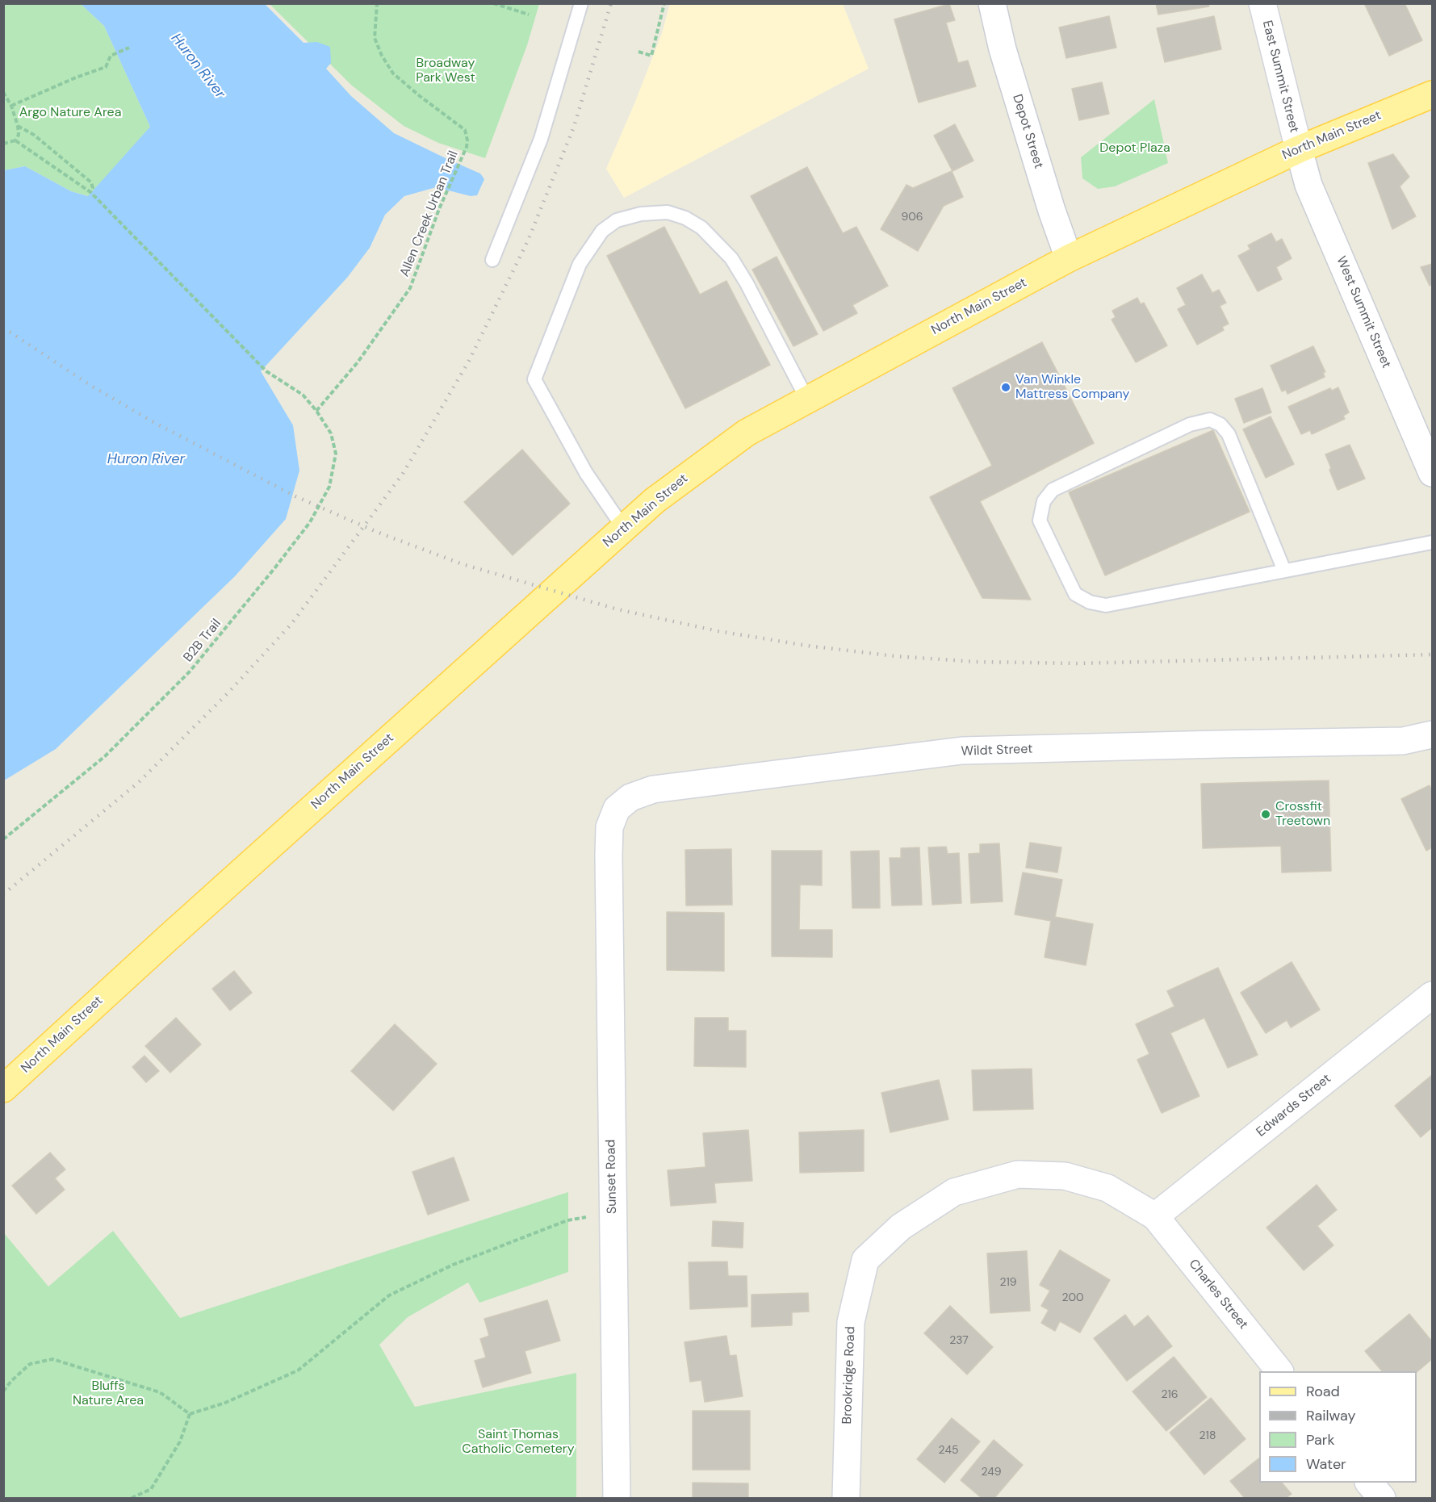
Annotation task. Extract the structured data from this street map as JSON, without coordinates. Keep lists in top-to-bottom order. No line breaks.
{"streets":{"main road":["North Main Street"],"street":["East Summit Street","Depot Street","West Summit Street","Wildt Street","Edwards Street","Sunset Road","Charles Street","Brookridge Road"],"path":["Allen Creek Urban Trail","B2B Trail"]},"crossings":[["East Summit Street","North Main Street"],["East Summit Street","West Summit Street"],["Depot Street","North Main Street"],["North Main Street","West Summit Street"],["Allen Creek Urban Trail","B2B Trail"],["Wildt Street","Sunset Road"],["Edwards Street","Charles Street"],["Edwards Street","Brookridge Road"],["Charles Street","Brookridge Road"]],"water":["Huron River"],"parks":["Broadway Park West","Argo Nature Area","Depot Plaza","Bluffs Nature Area","Saint Thomas Catholic Cemetery"],"places":["Van Winkle Mattress Company","Crossfit Treetown"],"house_numbers":["906","219","200","237","216","218","245","249"],"legend":["Road","Railway","Park","Water"]}
